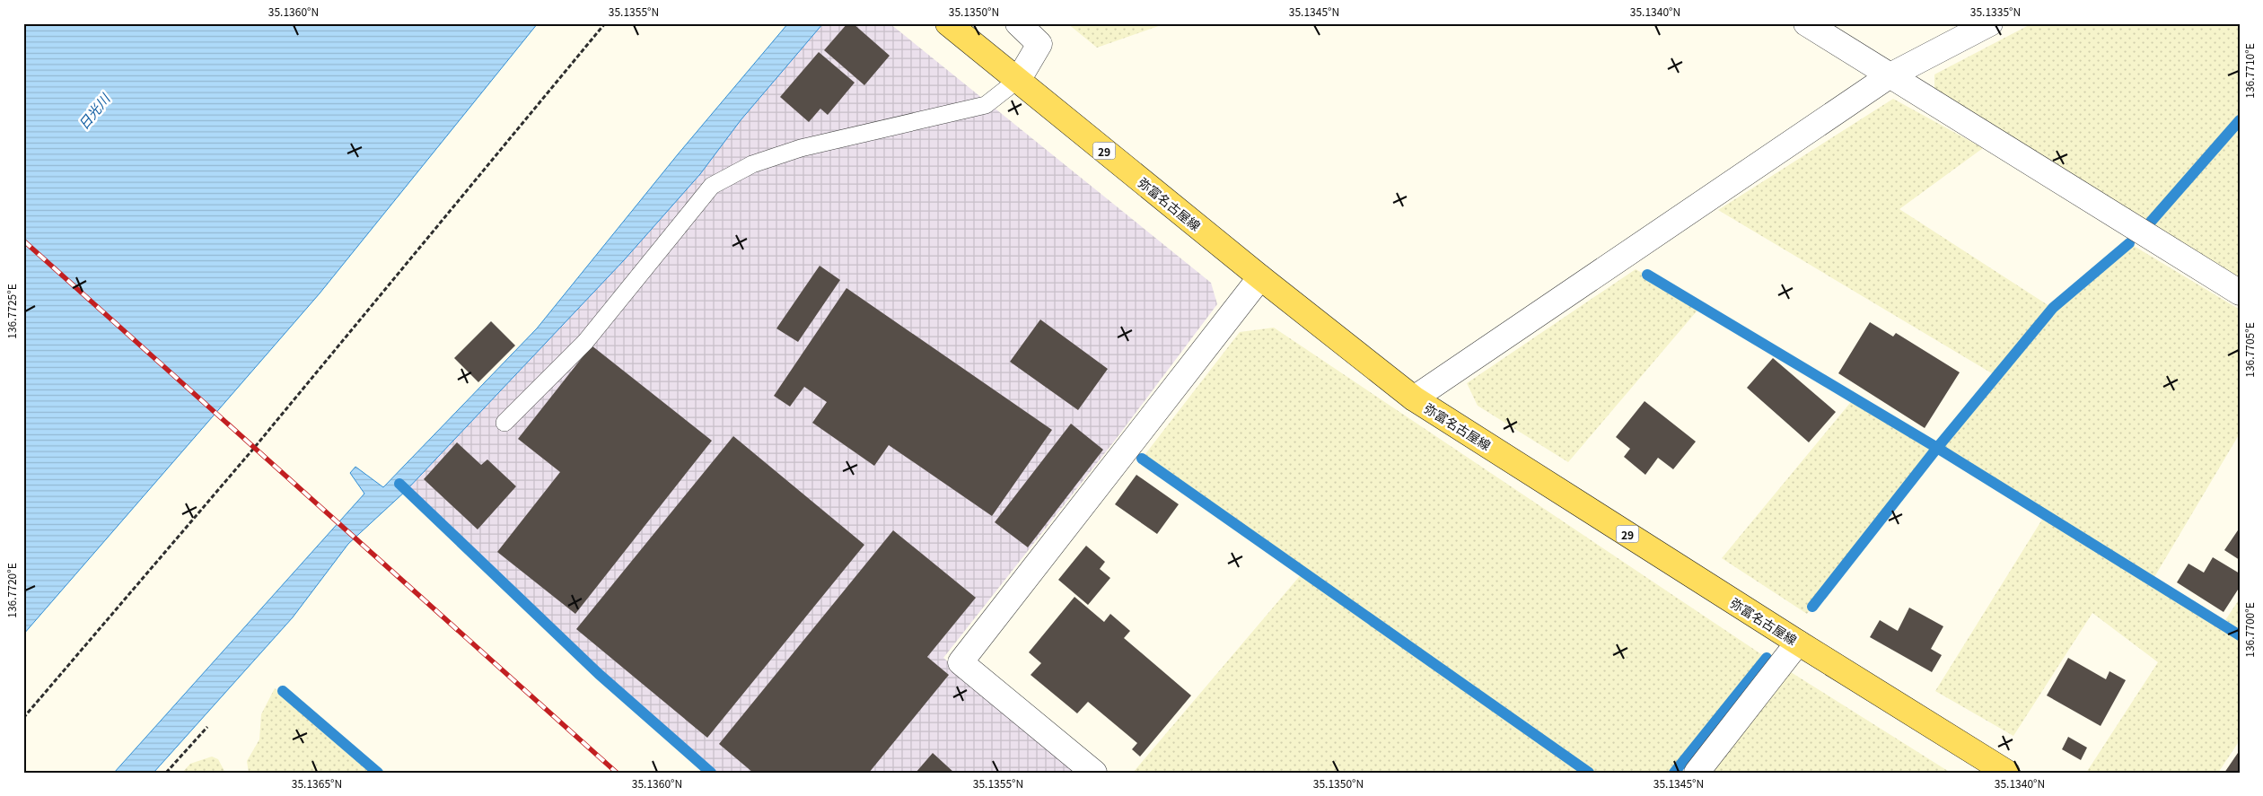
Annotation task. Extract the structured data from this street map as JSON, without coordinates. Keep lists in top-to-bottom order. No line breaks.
{"streets":{"main road":["29","弥富名古屋線"]},"water":["日光川"],"coordinates":["35.1360°N","35.1355°N","35.1350°N","35.1345°N","35.1340°N","35.1335°N","136.7710°E","136.7725°E","136.7705°E","136.7720°E","136.7700°E","35.1365°N"]}
